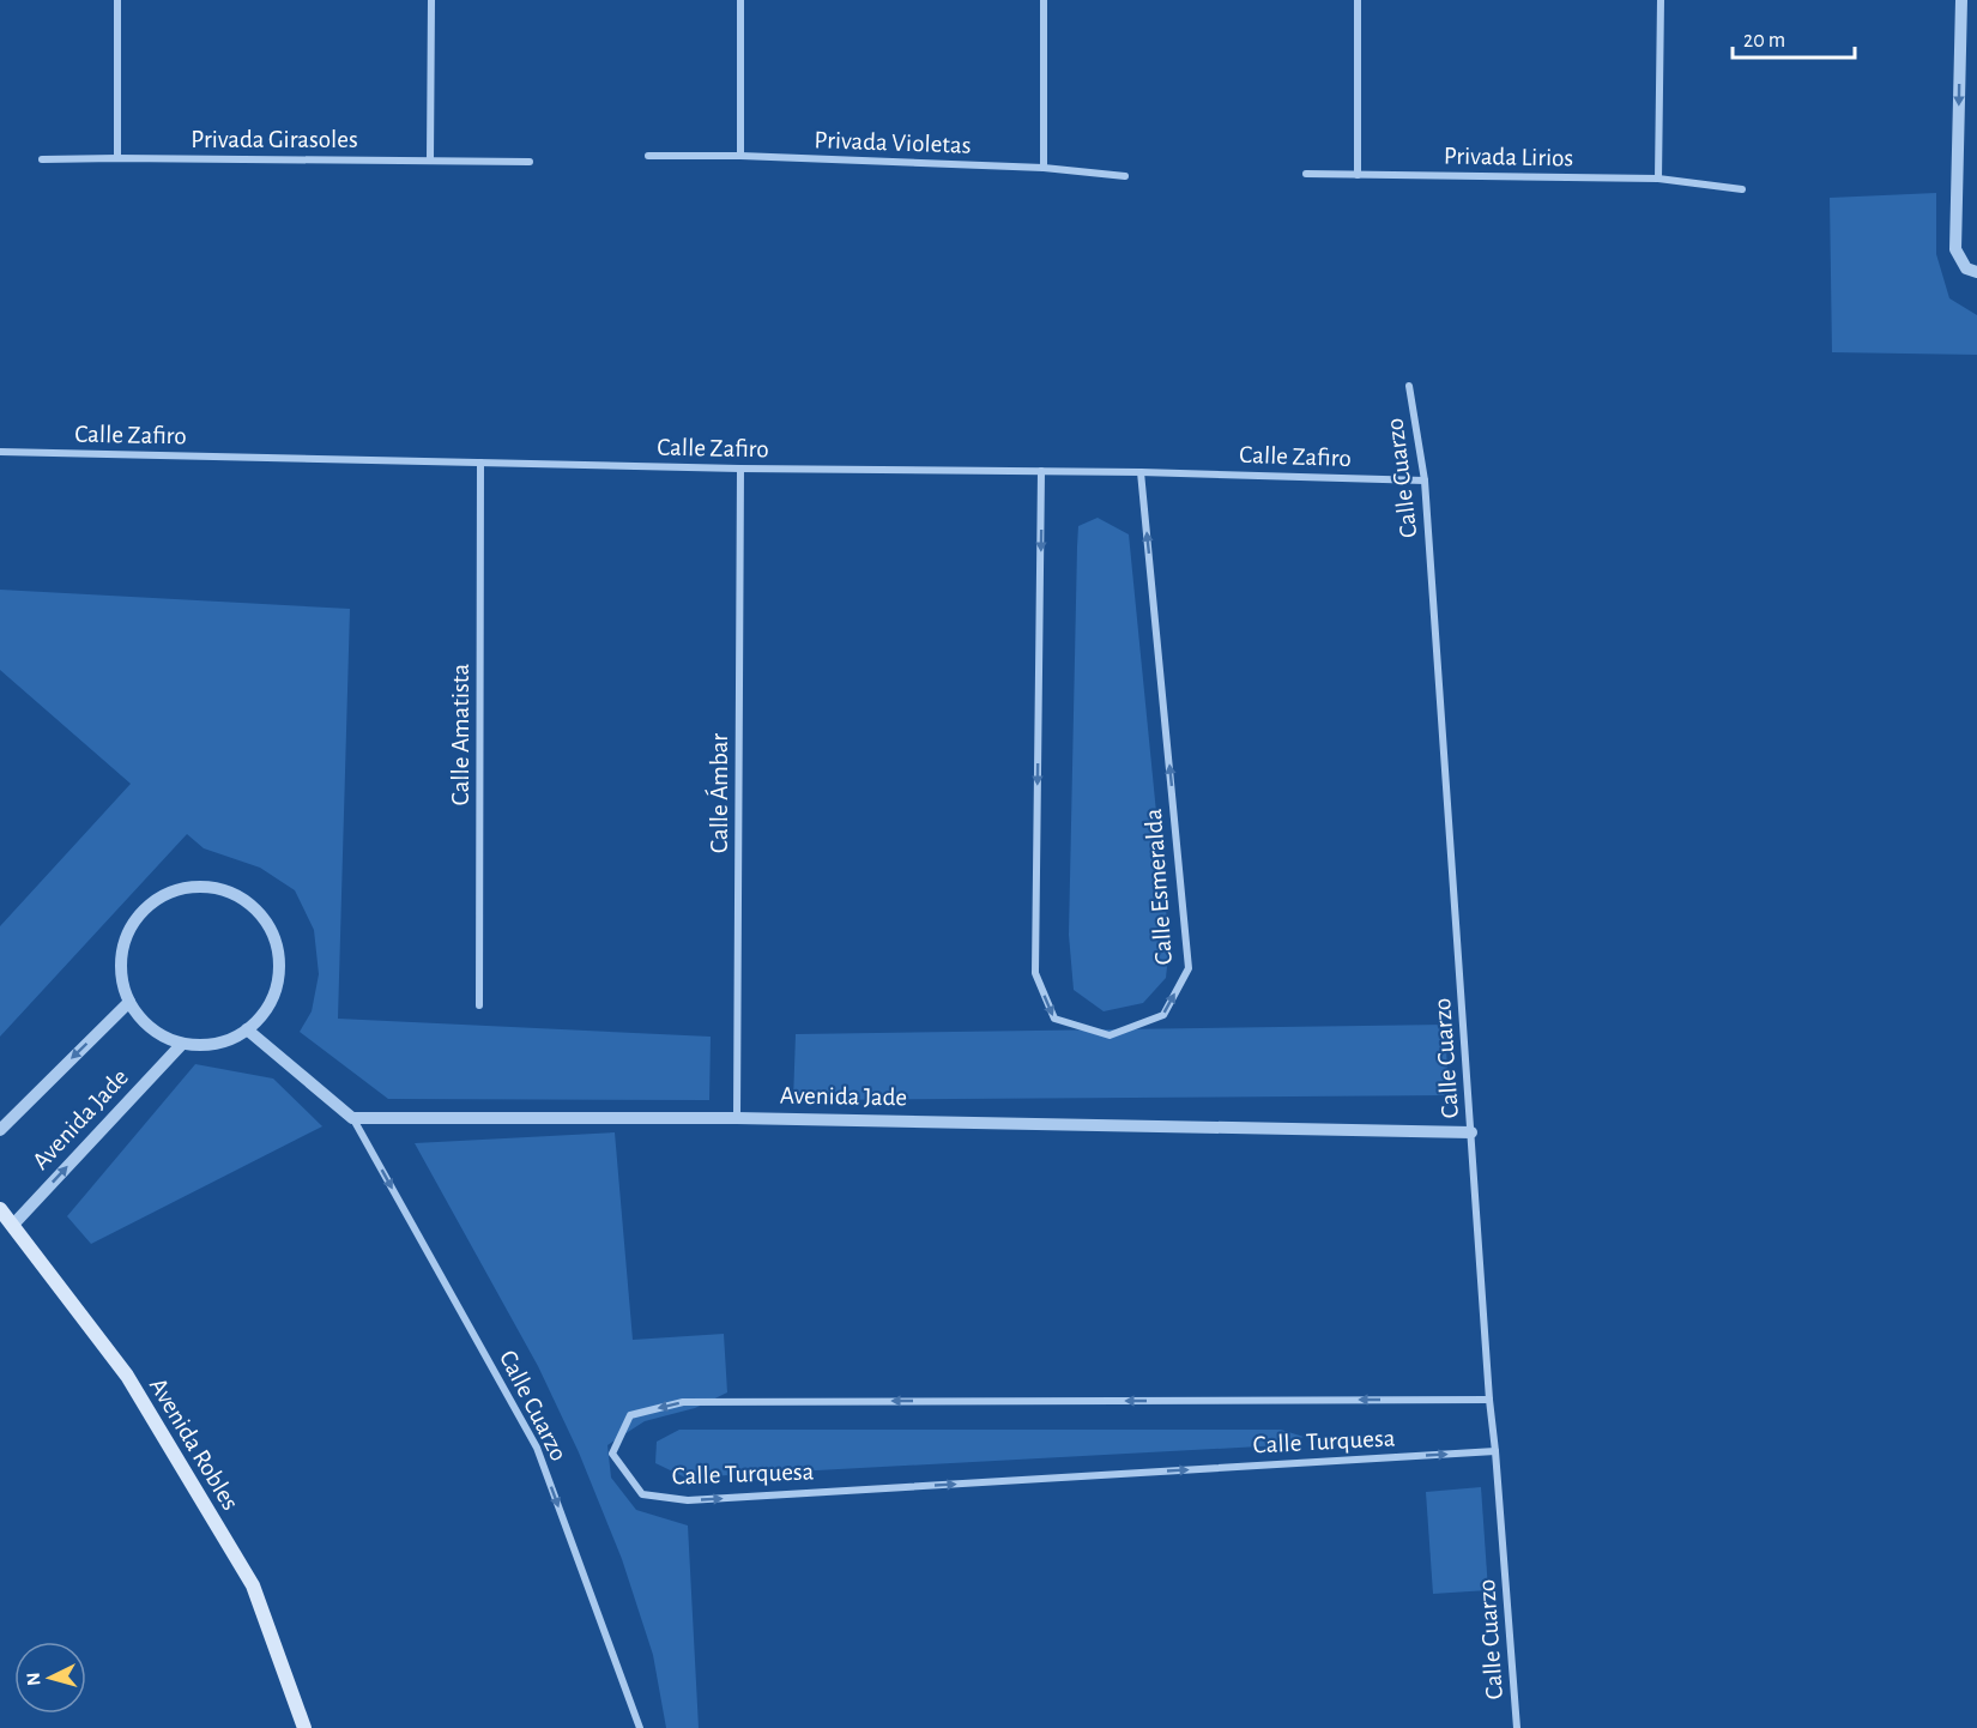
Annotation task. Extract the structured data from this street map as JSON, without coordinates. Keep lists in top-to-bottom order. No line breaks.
{"streets":{"main road":["Avenida Robles"],"street":["Privada Girasoles","Privada Violetas","Privada Lirios","Calle Zafiro","Calle Cuarzo","Calle Amatista","Calle Ámbar","Calle Esmeralda","Avenida Jade","Calle Turquesa"]},"crossings":[["Calle Zafiro","Calle Cuarzo"],["Calle Zafiro","Calle Amatista"],["Calle Zafiro","Calle Ámbar"],["Calle Zafiro","Calle Esmeralda"],["Calle Cuarzo","Avenida Jade"],["Calle Cuarzo","Calle Turquesa"],["Calle Ámbar","Avenida Jade"],["Avenida Jade","Avenida Robles"]],"scale_bar":"20 m","north":"left"}
